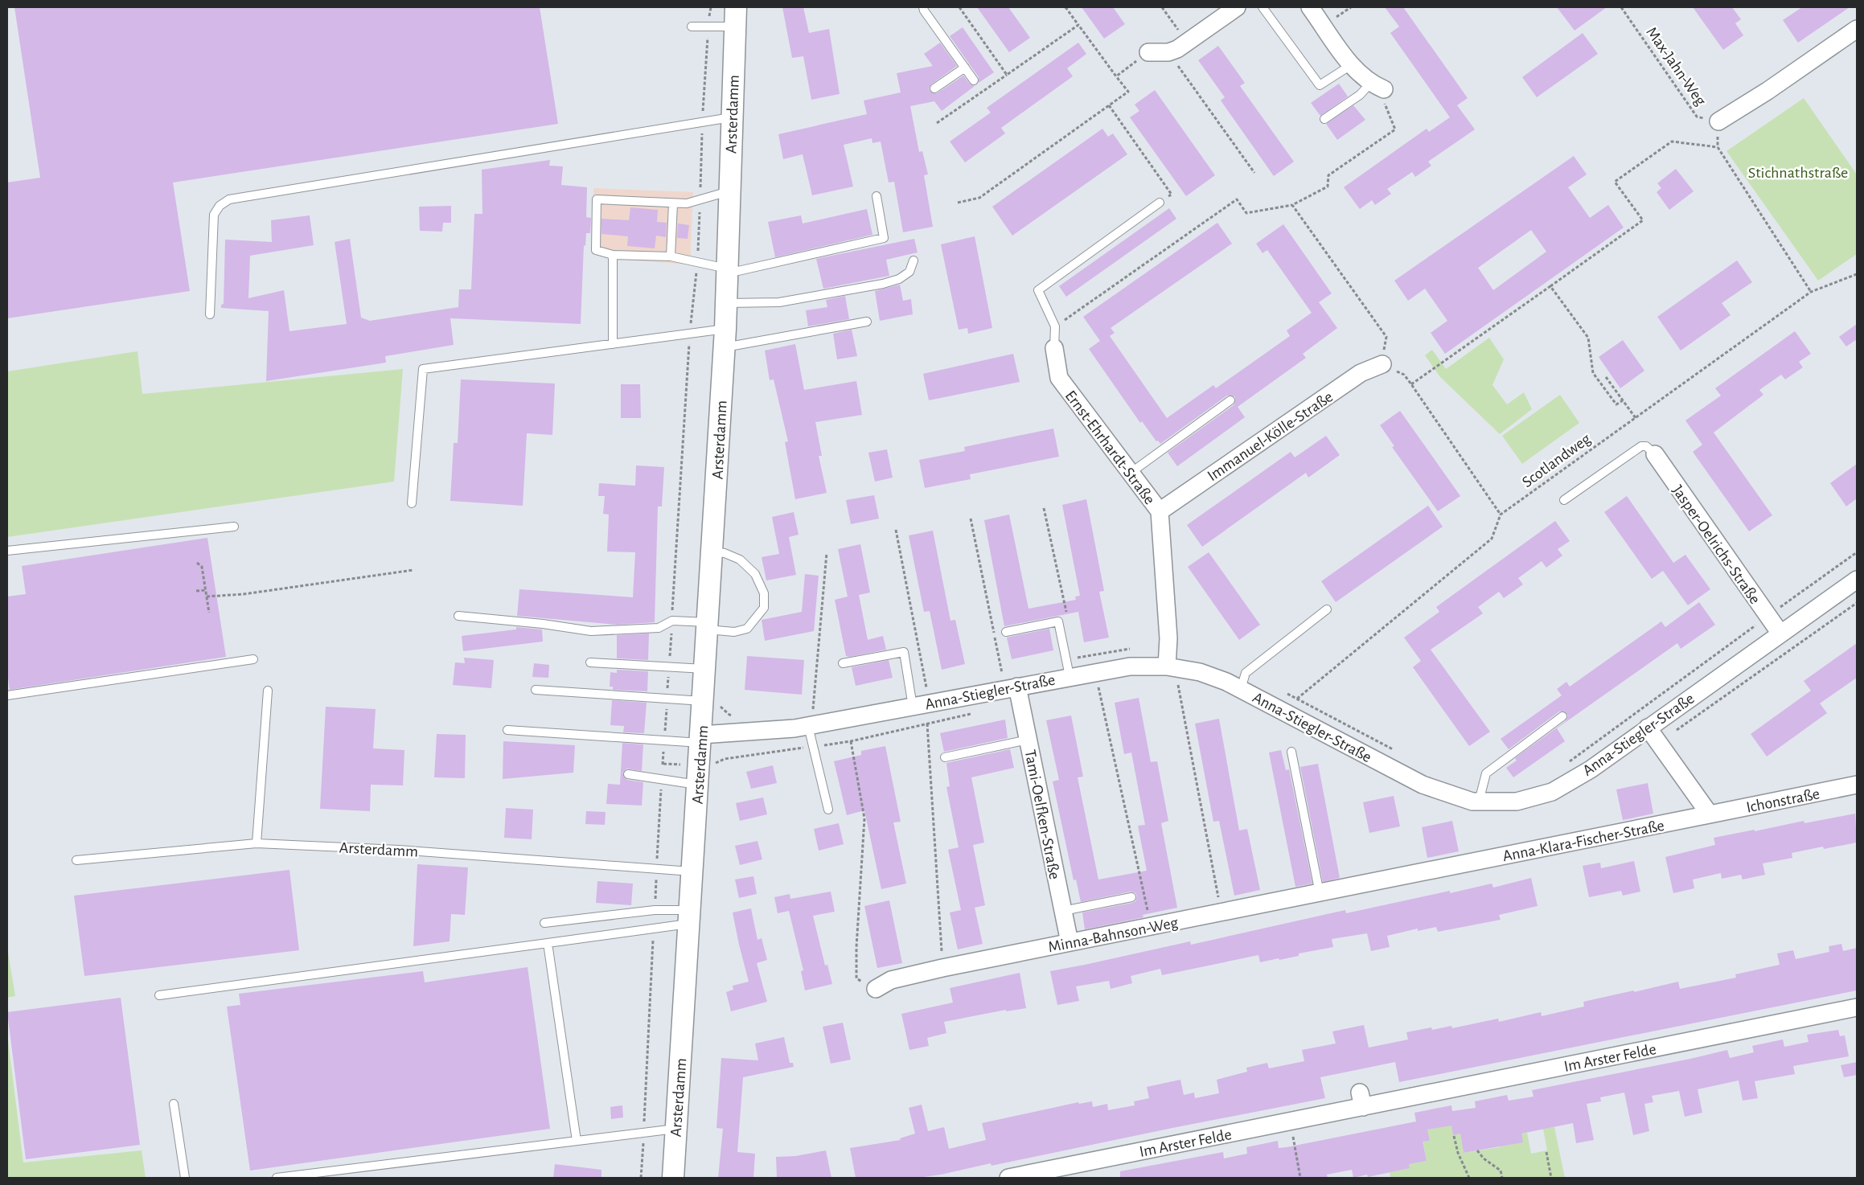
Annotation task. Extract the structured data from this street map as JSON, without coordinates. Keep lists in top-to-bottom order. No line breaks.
{"streets":{"street":["Arsterdamm","Immanuel-Kölle-Straße","Ernst-Ehrhardt-Straße","Jasper-Oelrichs-Straße","Anna-Stiegler-Straße","Ichonstraße","Tami-Oelfken-Straße","Anna-Klara-Fischer-Straße","Minna-Bahnson-Weg","Im Arster Felde"],"path":["Max-Jahn-Weg","Scotlandweg"]},"crossings":[["Arsterdamm","Anna-Stiegler-Straße"],["Immanuel-Kölle-Straße","Ernst-Ehrhardt-Straße"],["Ernst-Ehrhardt-Straße","Anna-Stiegler-Straße"],["Jasper-Oelrichs-Straße","Anna-Stiegler-Straße"],["Anna-Stiegler-Straße","Tami-Oelfken-Straße"],["Anna-Stiegler-Straße","Minna-Bahnson-Weg"],["Ichonstraße","Anna-Klara-Fischer-Straße"],["Tami-Oelfken-Straße","Minna-Bahnson-Weg"],["Anna-Klara-Fischer-Straße","Minna-Bahnson-Weg"]],"parks":["Stichnathstraße"]}
